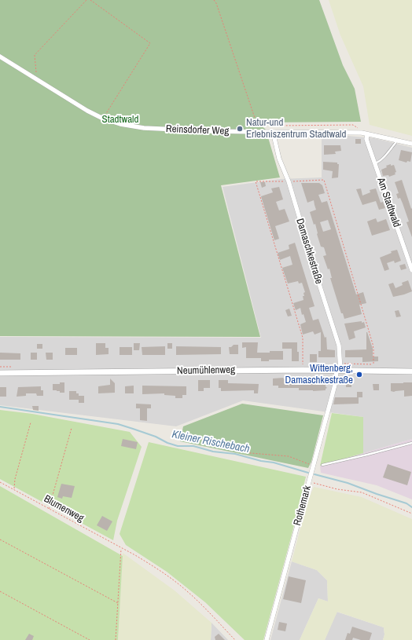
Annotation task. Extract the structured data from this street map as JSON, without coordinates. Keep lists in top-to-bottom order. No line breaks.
{"streets":{"street":["Reinsdorfer Weg","Am Stadtwald","Damaschkestraße","Neumühlenweg","Rothemark"],"path":["Blumenweg"]},"crossings":[["Reinsdorfer Weg","Am Stadtwald"],["Reinsdorfer Weg","Damaschkestraße"],["Damaschkestraße","Neumühlenweg"],["Damaschkestraße","Rothemark"],["Neumühlenweg","Rothemark"]],"water":["Kleiner Rischebach"],"parks":["Stadtwald"],"places":["Natur-und Erlebniszentrum Stadtwald","Wittenberg, Damaschkestraße"]}
